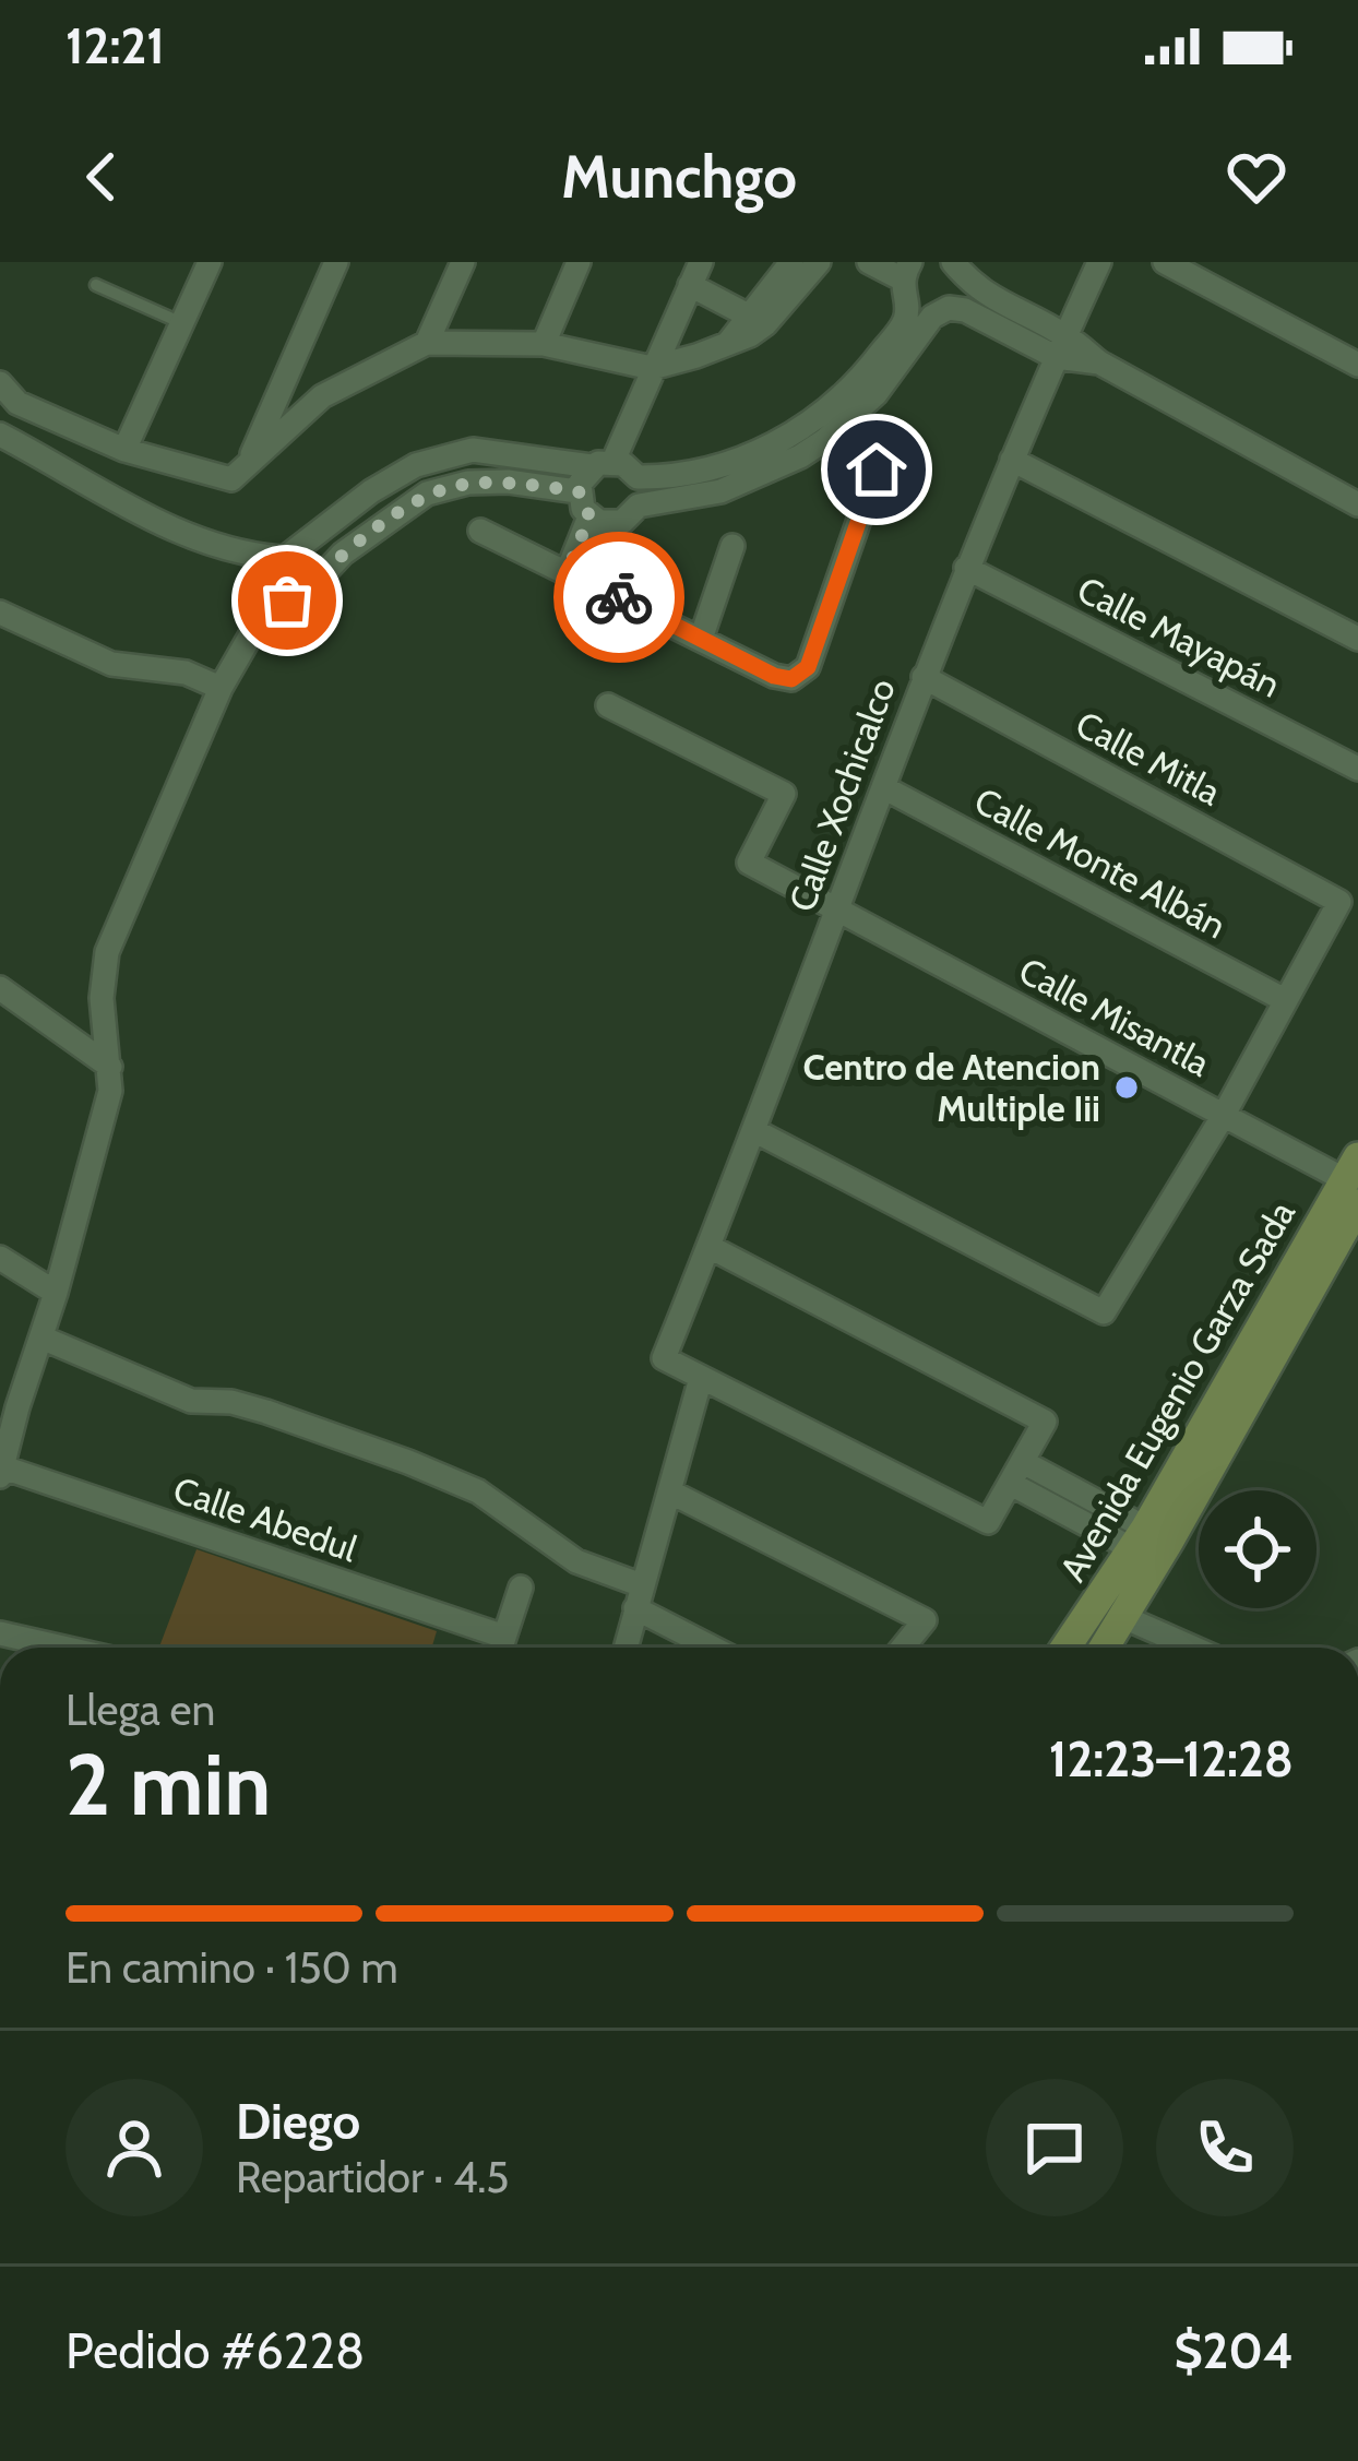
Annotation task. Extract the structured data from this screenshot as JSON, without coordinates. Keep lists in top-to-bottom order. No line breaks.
{"streets":{"main road":["Avenida Eugenio Garza Sada"],"street":["Calle Mayapán","Calle Mitla","Calle Xochicalco","Calle Monte Albán","Calle Misantla","Calle Abedul"]},"crossings":[["Calle Mayapán","Calle Xochicalco"],["Calle Mitla","Calle Xochicalco"],["Calle Mitla","Calle Monte Albán"],["Calle Xochicalco","Calle Monte Albán"],["Calle Xochicalco","Calle Misantla"],["Calle Misantla","Avenida Eugenio Garza Sada"]],"places":["Centro de Atencion Multiple Iii"],"page":{"status":"12:21","header":"Munchgo","heading":["2 min","Llega en","12:23–12:28"],"panel":["Diego","Repartidor · 4.5","Pedido #6228","$204"],"bar":"En camino · 150 m"}}
